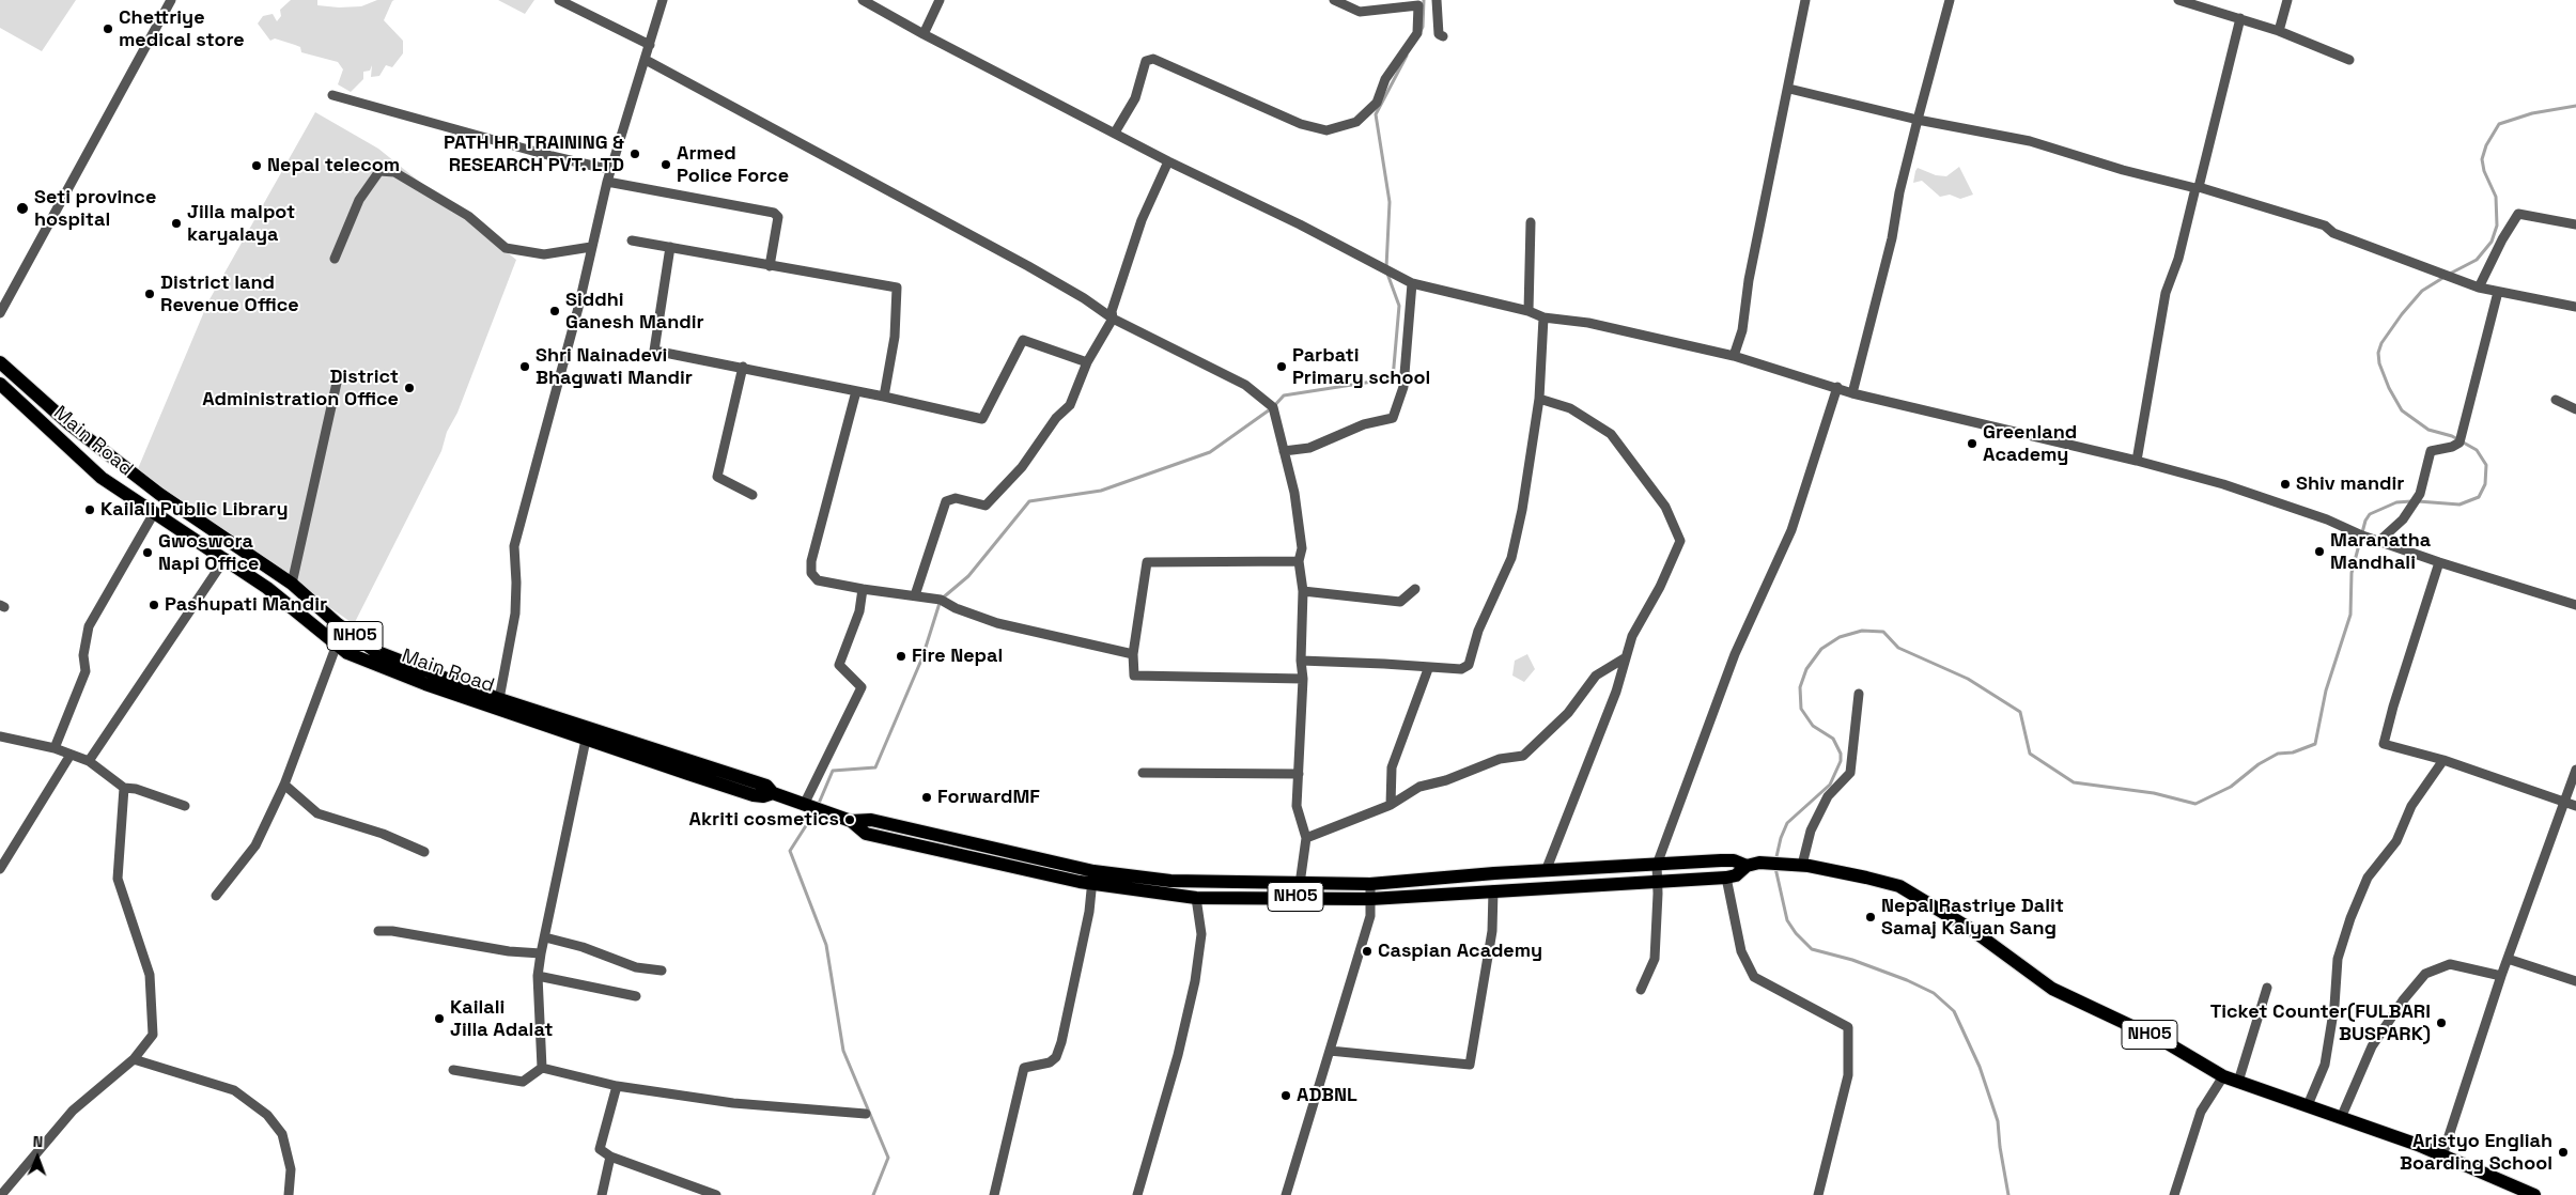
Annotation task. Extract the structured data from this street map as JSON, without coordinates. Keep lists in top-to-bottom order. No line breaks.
{"streets":{"main road":["Main Road","NH05"]},"crossings":[["Main Road","NH05"]],"places":["Chettriye medical store","PATH HR TRAINING & RESEARCH PVT. LTD","Armed Police Force","Nepal telecom","Seti province hospital","Jilla malpot karyalaya","District land Revenue Office","Siddhi Ganesh Mandir","Shri Nainadevi Bhagwati Mandir","Parbati Primary school","District Administration Office","Greenland Academy","Shiv mandir","Kailali Public Library","Maranatha Mandhali","Gwoswora Napi Office","Pashupati Mandir","Fire Nepal","ForwardMF","Akriti cosmetics","Nepal Rastriye Dalit Samaj Kalyan Sang","Caspian Academy","Kailali Jilla Adalat","Ticket Counter(FULBARI BUSPARK)","ADBNL","Aristyo Engliah Boarding School"],"north":"top"}
